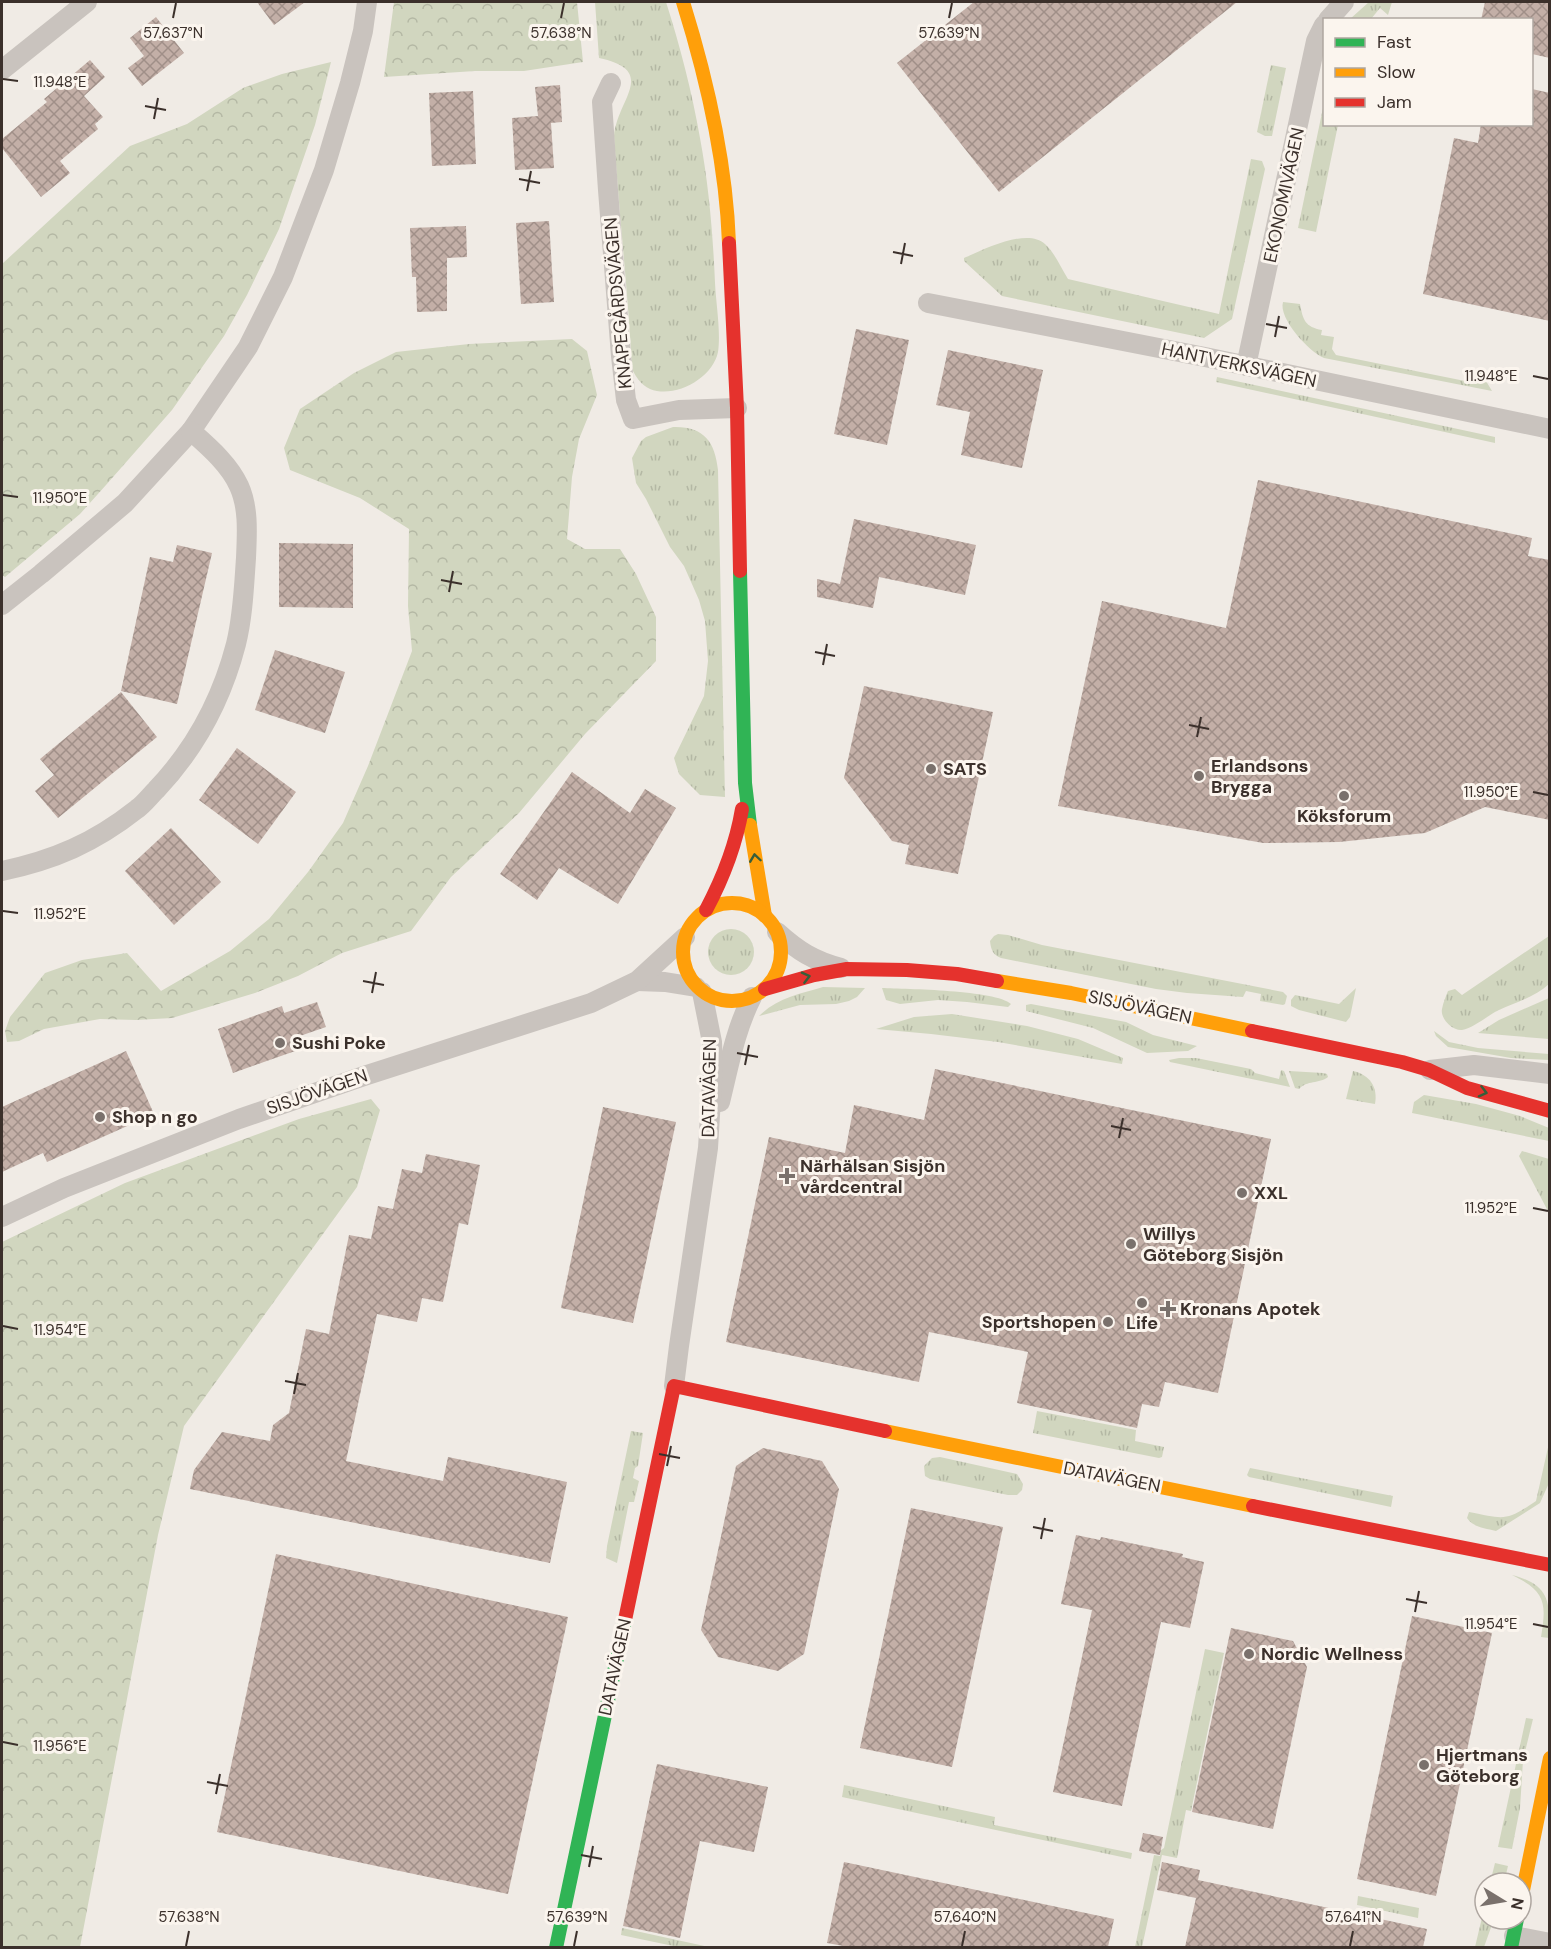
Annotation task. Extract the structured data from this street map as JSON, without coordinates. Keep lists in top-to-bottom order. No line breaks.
{"streets":{"street":["EKONOMIVÄGEN","KNAPEGÅRDSVÄGEN","HANTVERKSVÄGEN","SISJÖVÄGEN","DATAVÄGEN"]},"crossings":[["EKONOMIVÄGEN","HANTVERKSVÄGEN"],["SISJÖVÄGEN","DATAVÄGEN"]],"places":{"other":["SATS","Erlandsons Brygga","Köksforum","Sushi Poke","Shop n go","XXL","Willys Göteborg Sisjön","Life","Sportshopen","Nordic Wellness","Hjertmans Göteborg"],"health":["Närhälsan Sisjön vårdcentral","Kronans Apotek"]},"legend":["Fast","Slow","Jam"],"north":"right","coordinates":["57.638°N","57.639°N","57.637°N","11.948°E","11.950°E","11.952°E","11.954°E","11.956°E","57.640°N","57.641°N"]}
